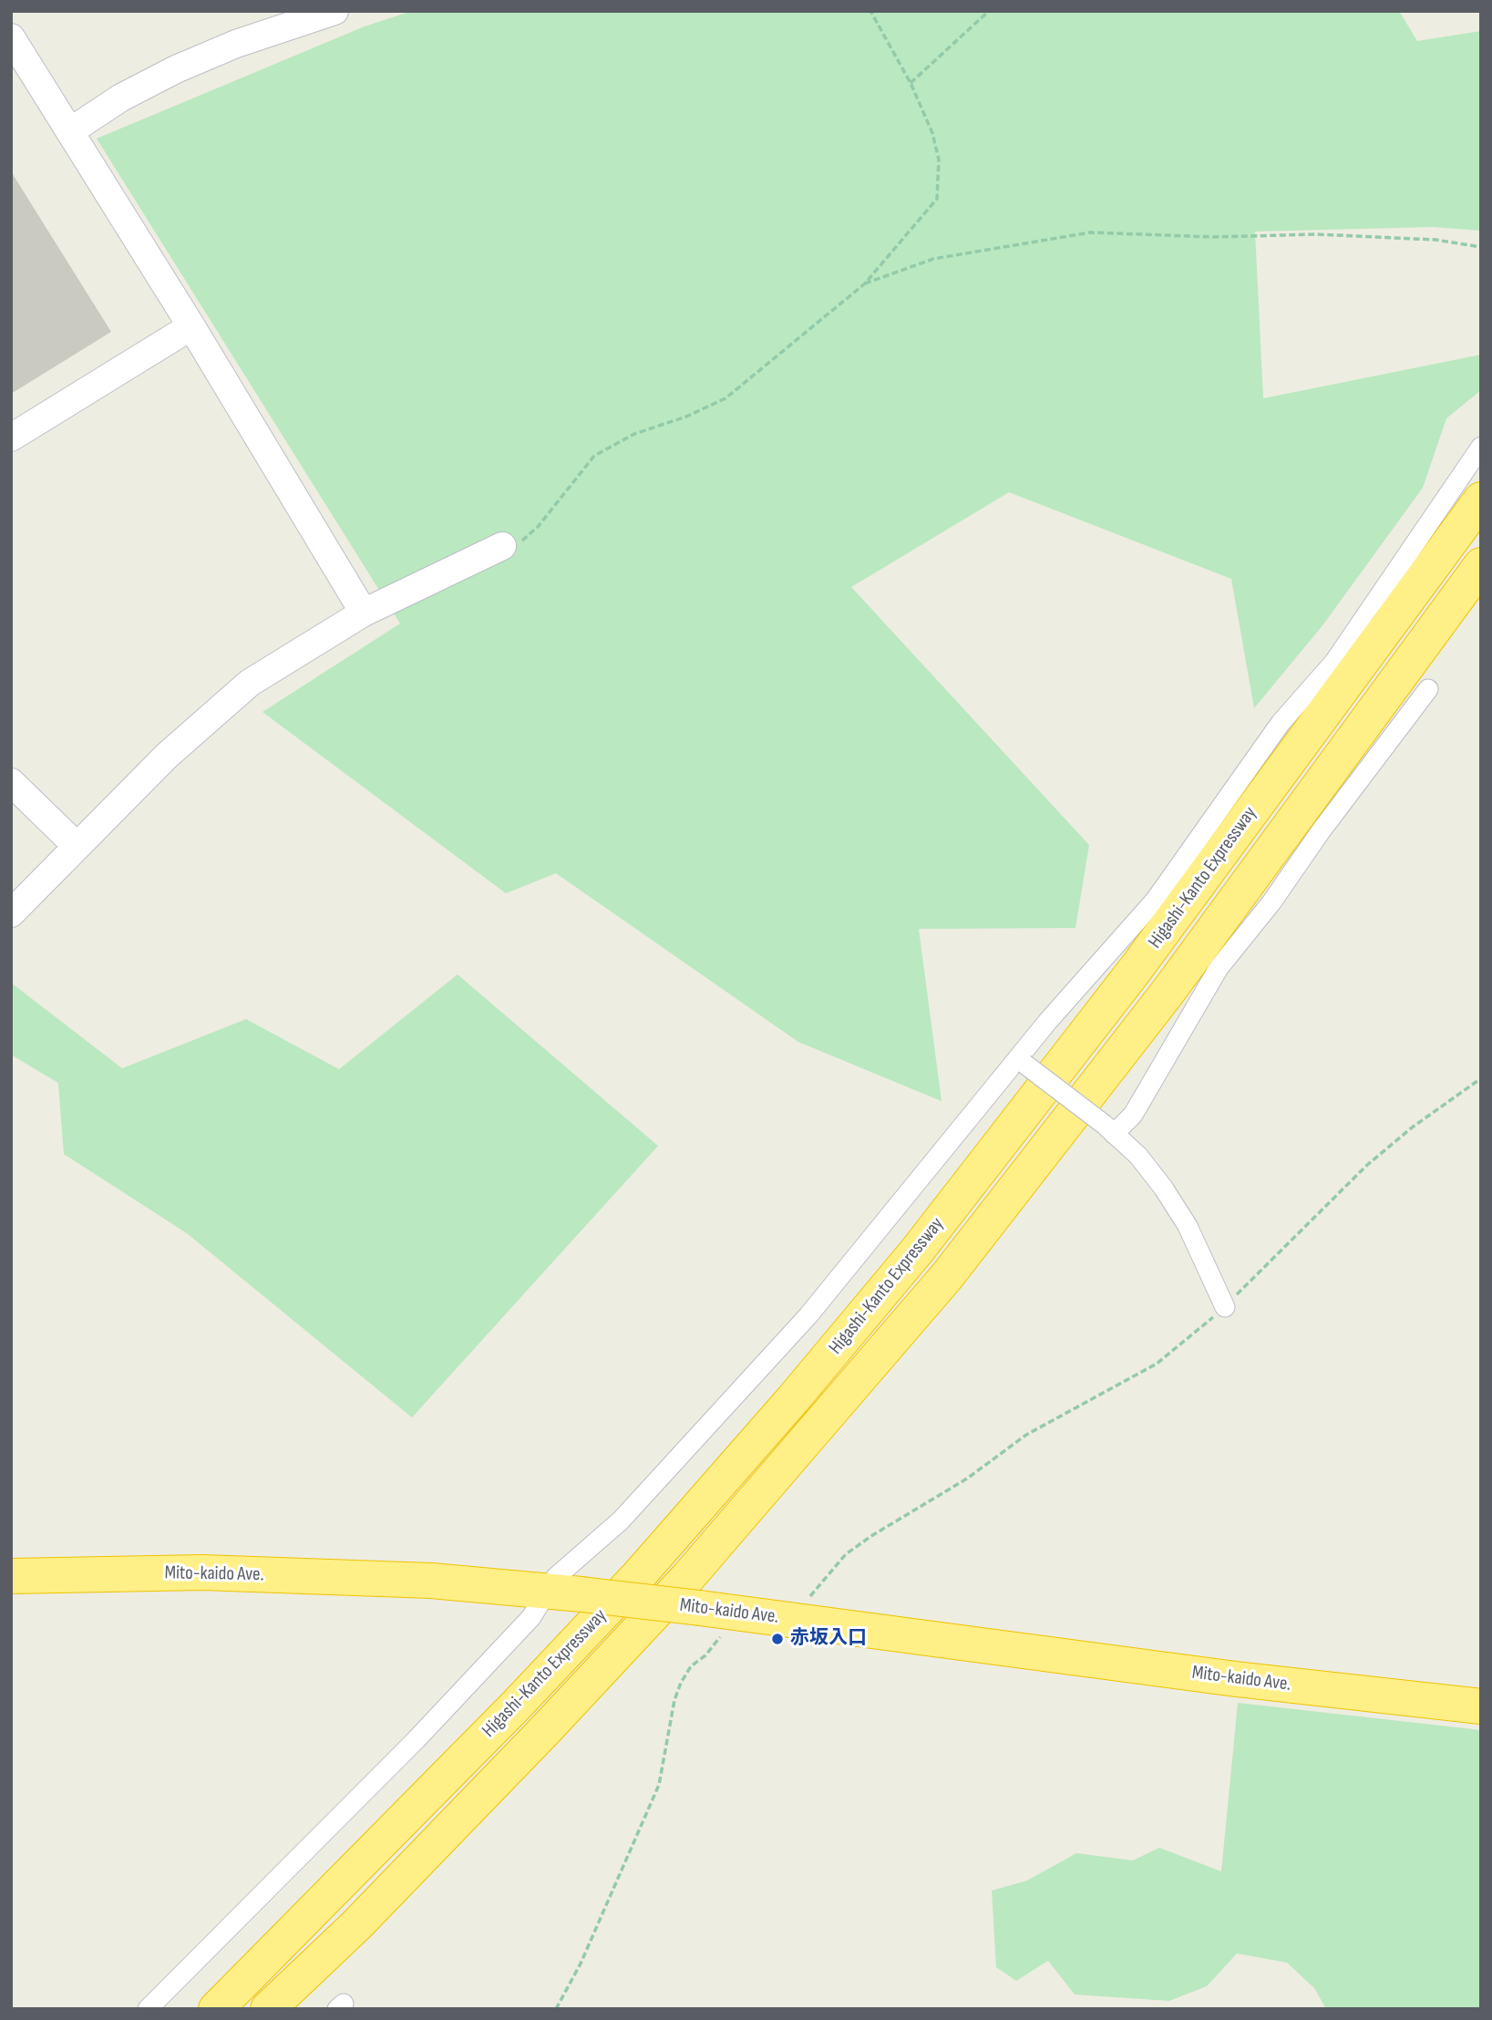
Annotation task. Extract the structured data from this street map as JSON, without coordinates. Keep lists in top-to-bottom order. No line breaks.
{"streets":{"highway":["Higashi-Kanto Expressway","Mito-kaido Ave."]},"places":["赤坂入口"]}
